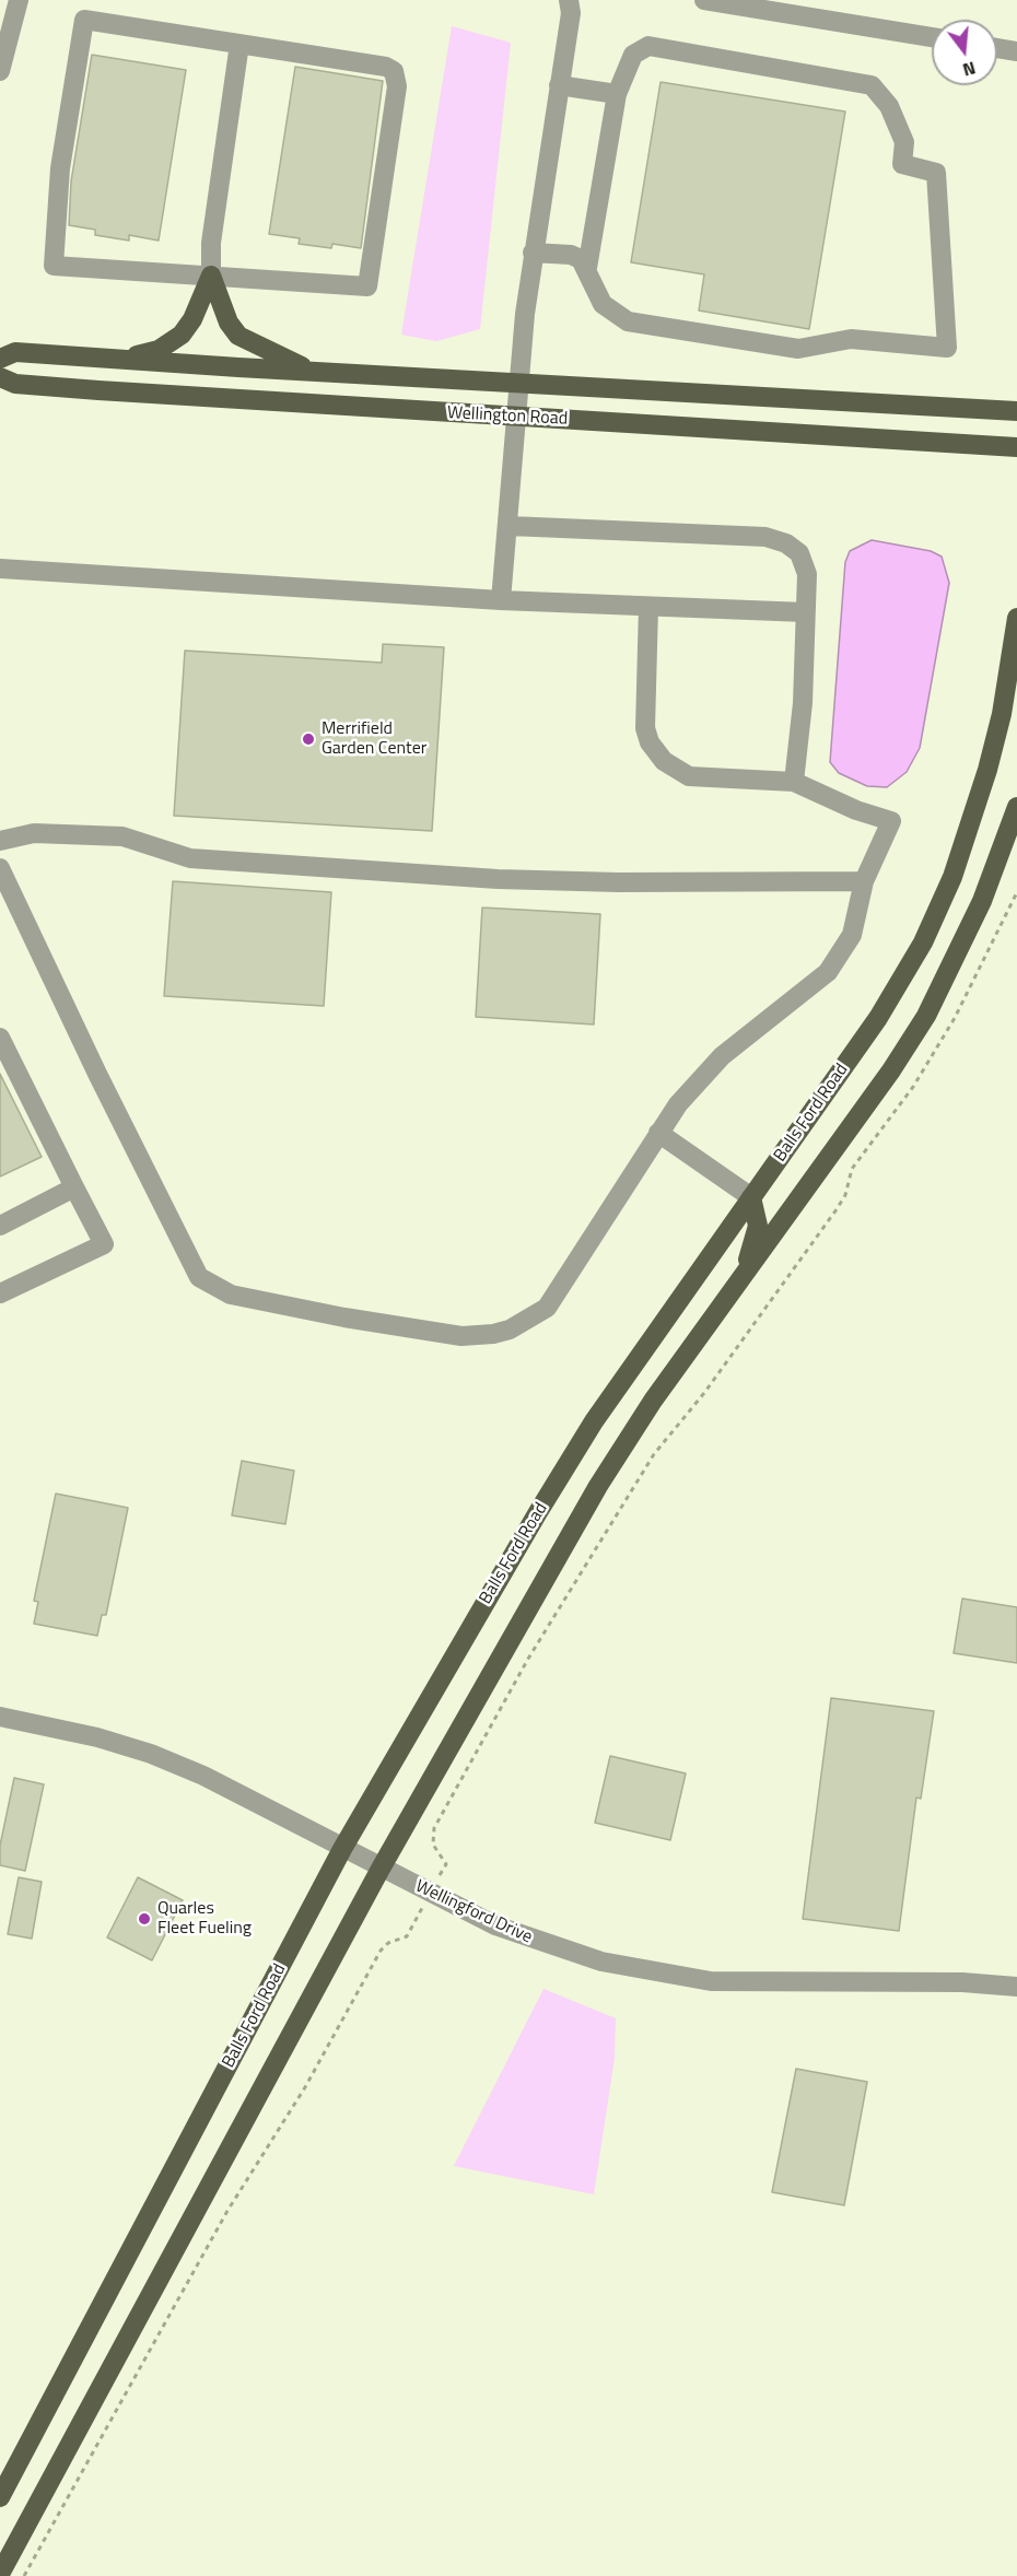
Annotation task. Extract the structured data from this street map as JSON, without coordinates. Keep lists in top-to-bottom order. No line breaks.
{"streets":{"main road":["Wellington Road","Balls Ford Road"],"street":["Wellingford Drive"]},"crossings":[["Balls Ford Road","Wellingford Drive"]],"places":["Merrifield Garden Center","Quarles Fleet Fueling"],"north":"bottom"}
